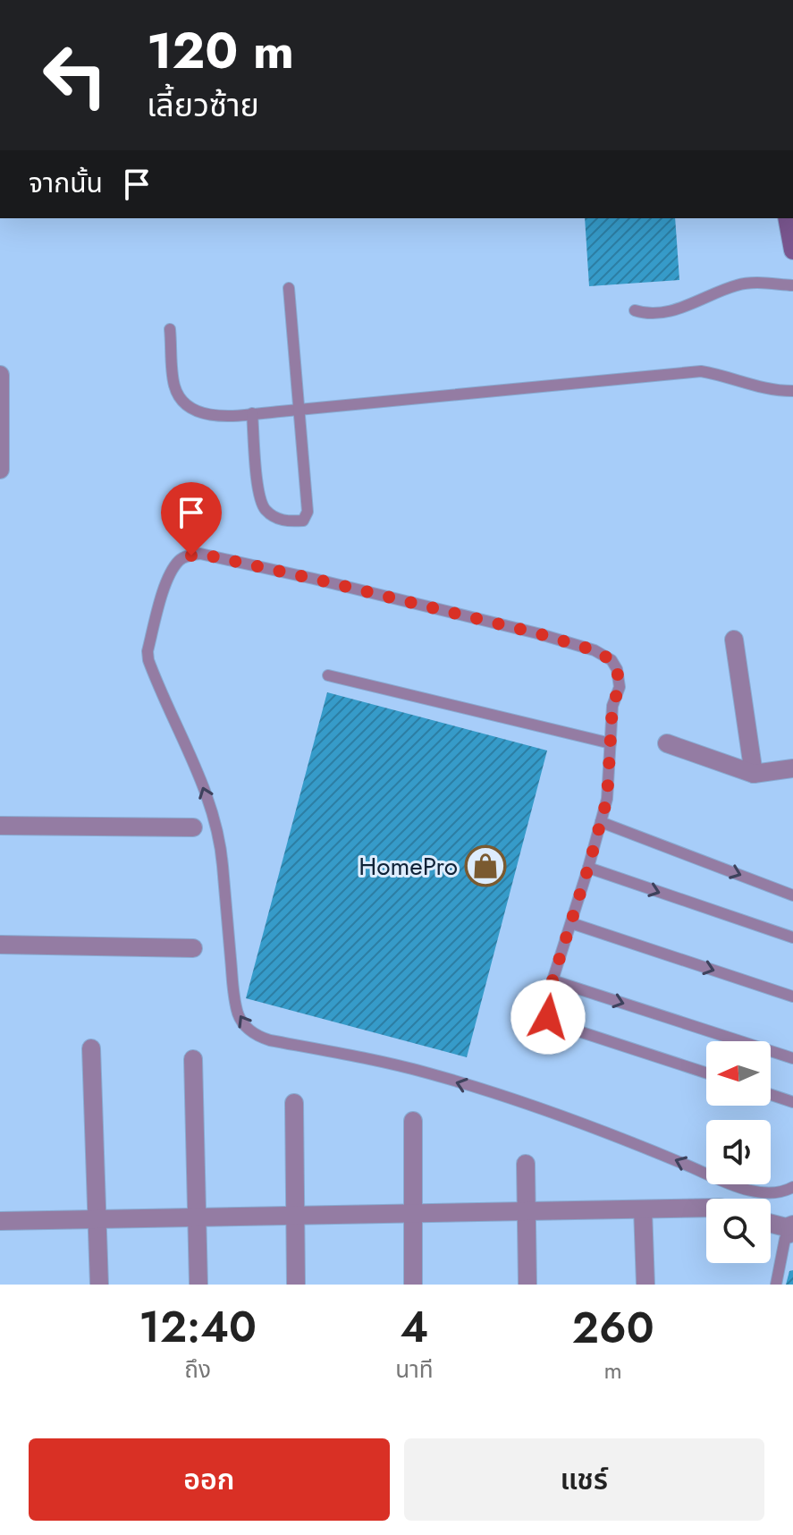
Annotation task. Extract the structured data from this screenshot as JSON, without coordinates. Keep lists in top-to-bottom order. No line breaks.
{"places":{"shop":["HomePro"]},"north":"left","page":{"turn":["120 m","เลี้ยวซ้าย"],"then":"จากนั้น","eta":["12:40","ถึง","4","นาที","260","m"],"buttons":["ออก","แชร์"]}}
